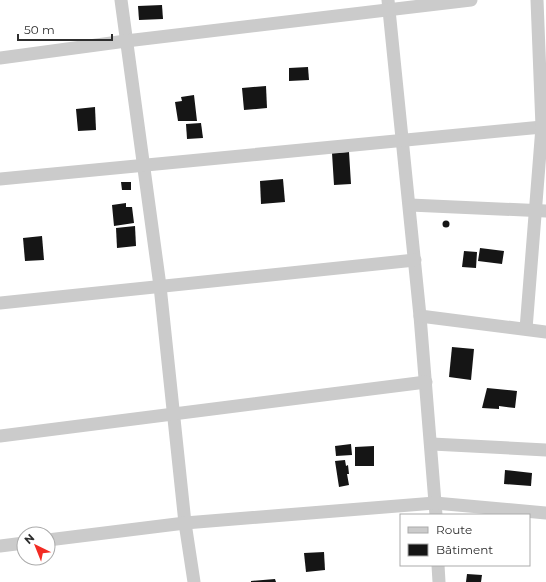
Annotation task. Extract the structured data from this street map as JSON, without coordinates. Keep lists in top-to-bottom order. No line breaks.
{"legend":["Route","Bâtiment"],"scale_bar":"50 m","north":"top left"}
